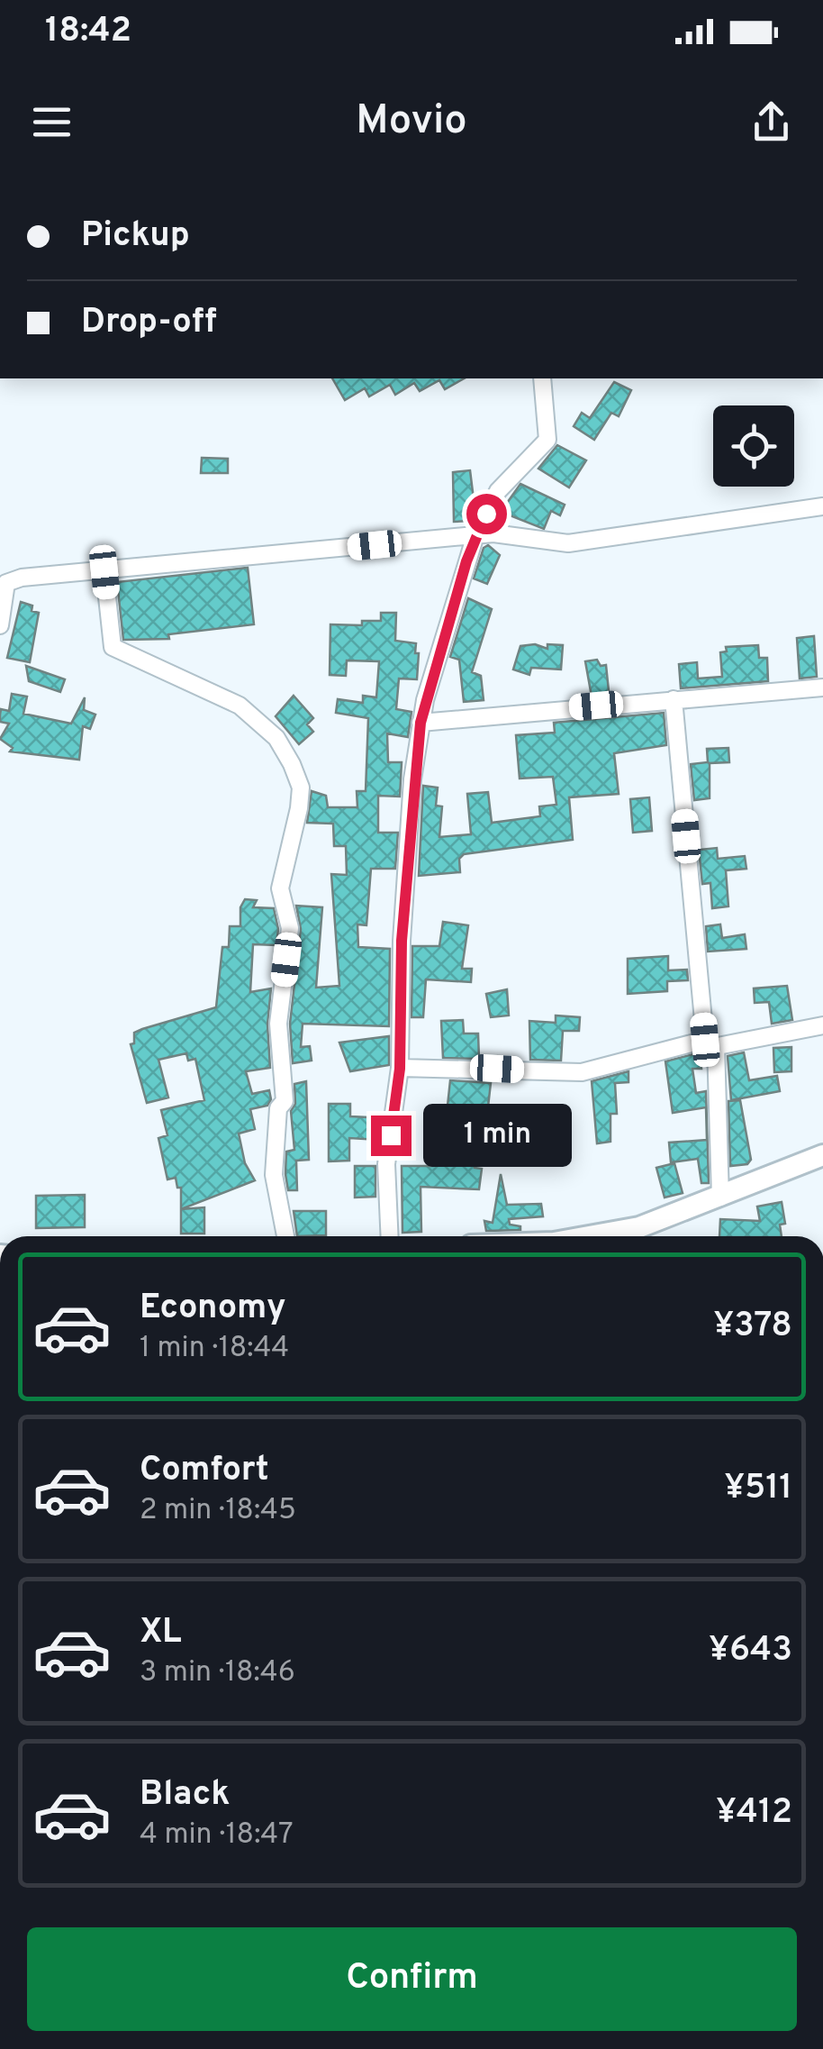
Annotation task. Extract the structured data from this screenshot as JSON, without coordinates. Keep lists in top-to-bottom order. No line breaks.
{"page":{"status":"18:42","header":"Movio","banner":["Pickup","Drop-off"],"bubble":"1 min","list":[{"name":"Economy","note":"1 min · 18:44","value":"¥378"},{"name":"Comfort","note":"2 min · 18:45","value":"¥511"},{"name":"XL","note":"3 min · 18:46","value":"¥643"},{"name":"Black","note":"4 min · 18:47","value":"¥412"}],"buttons":"Confirm"}}
